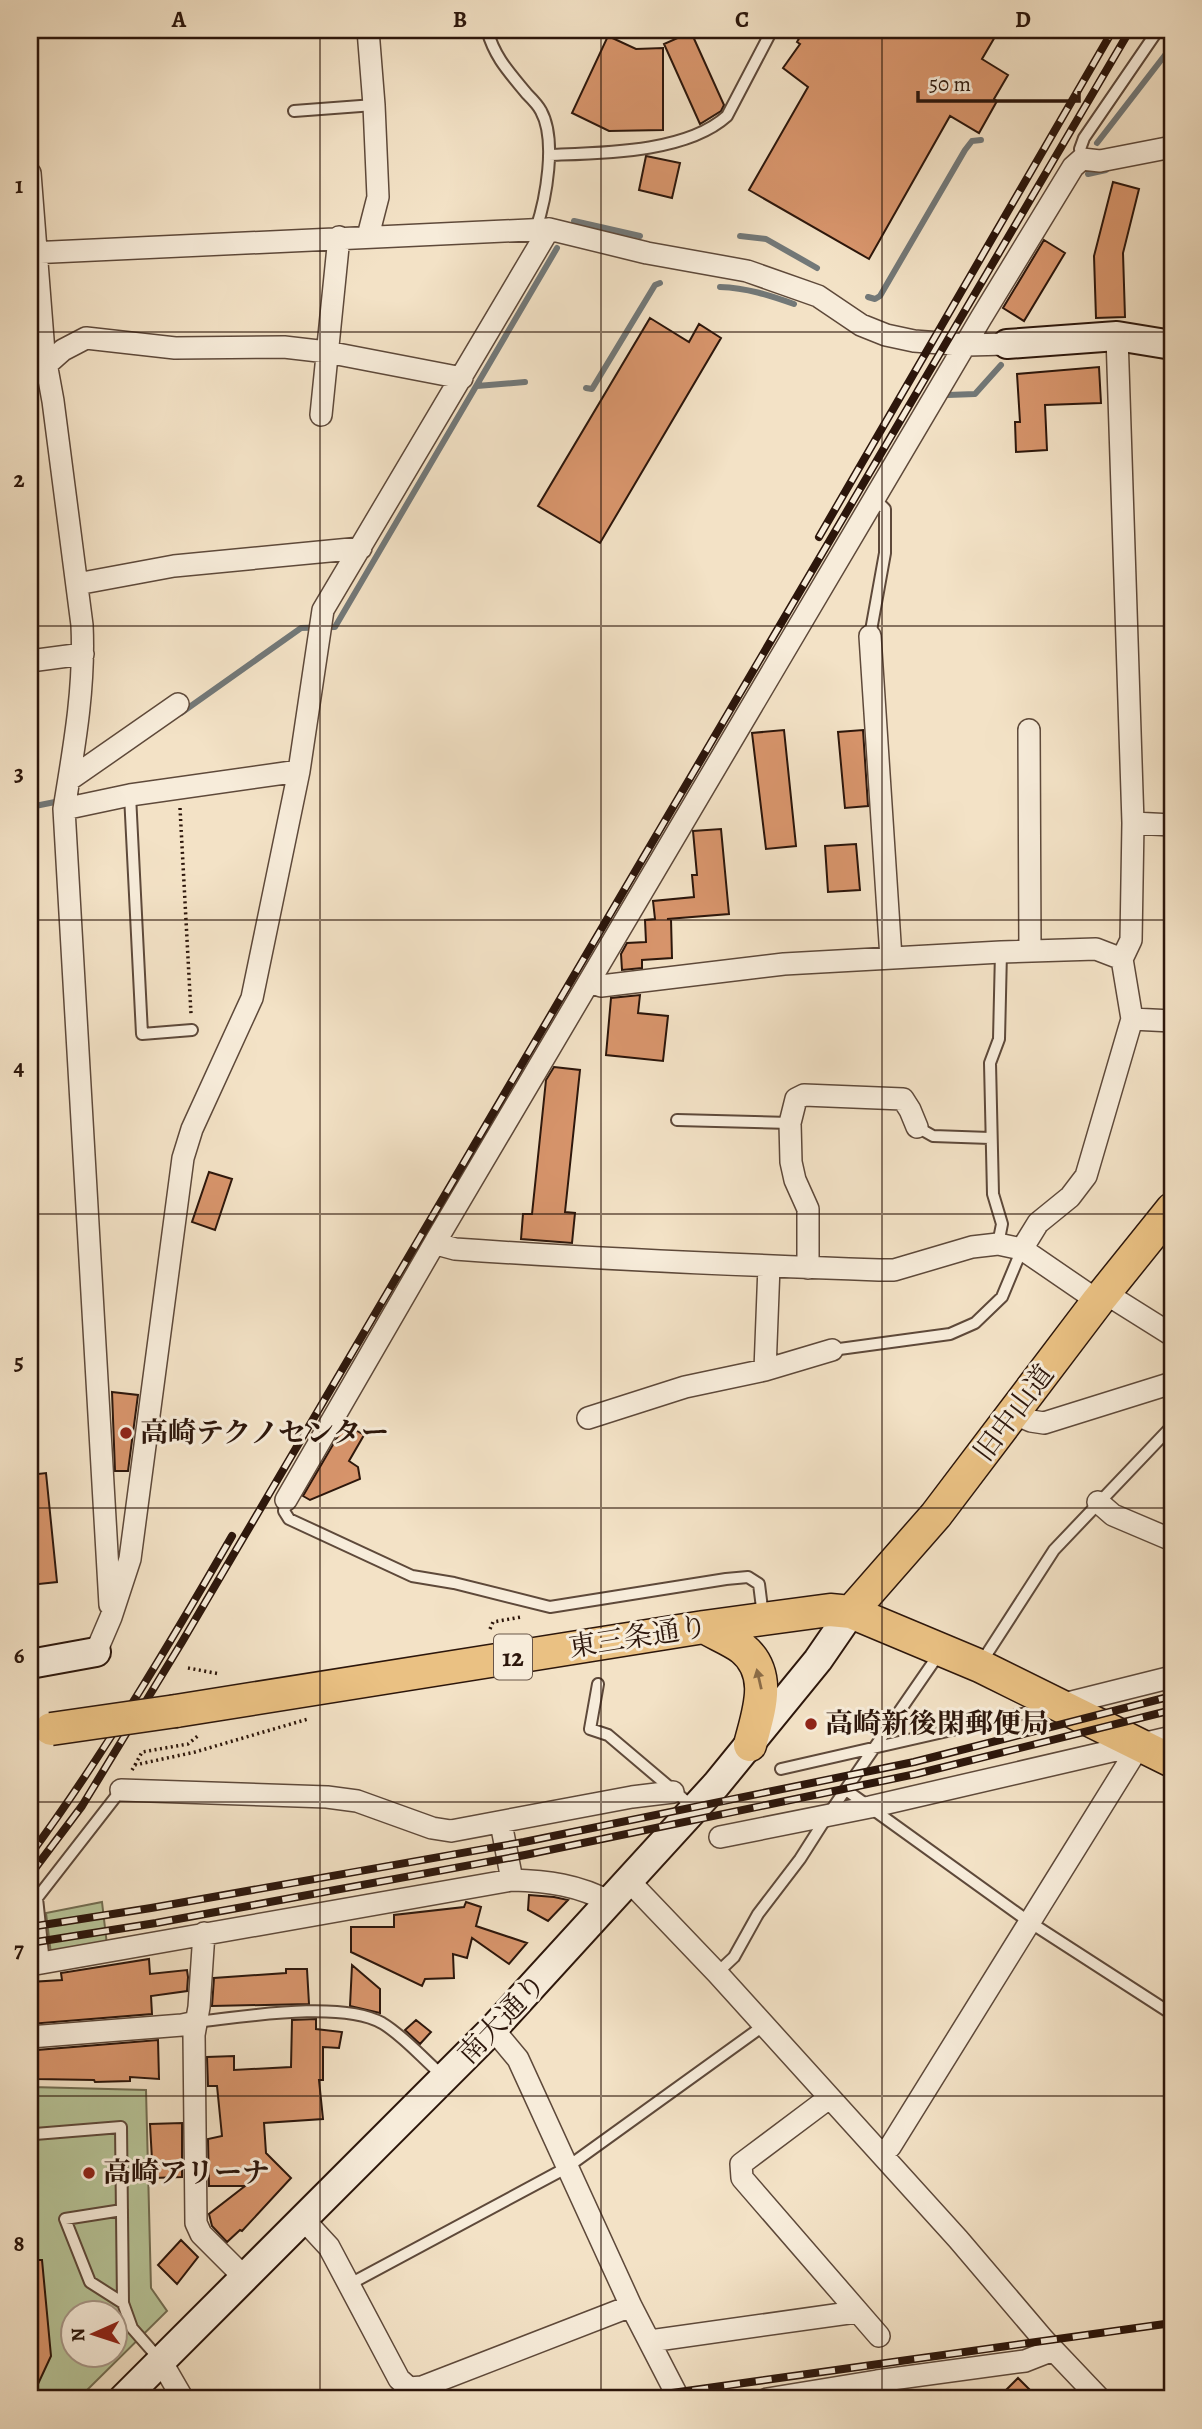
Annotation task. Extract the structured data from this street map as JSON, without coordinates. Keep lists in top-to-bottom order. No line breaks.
{"streets":{"main road":["旧中山道","東三条通り","12","南大通り"]},"crossings":[["旧中山道","東三条通り"],["旧中山道","南大通り"],["東三条通り","南大通り"]],"places":["高崎テクノセンター","高崎新後閑郵便局","高崎アリーナ"],"scale_bar":"50 m","north":"left","grid":{"columns":["A","B","C","D"],"rows":["1","2","3","4","5","6","7","8"]}}
